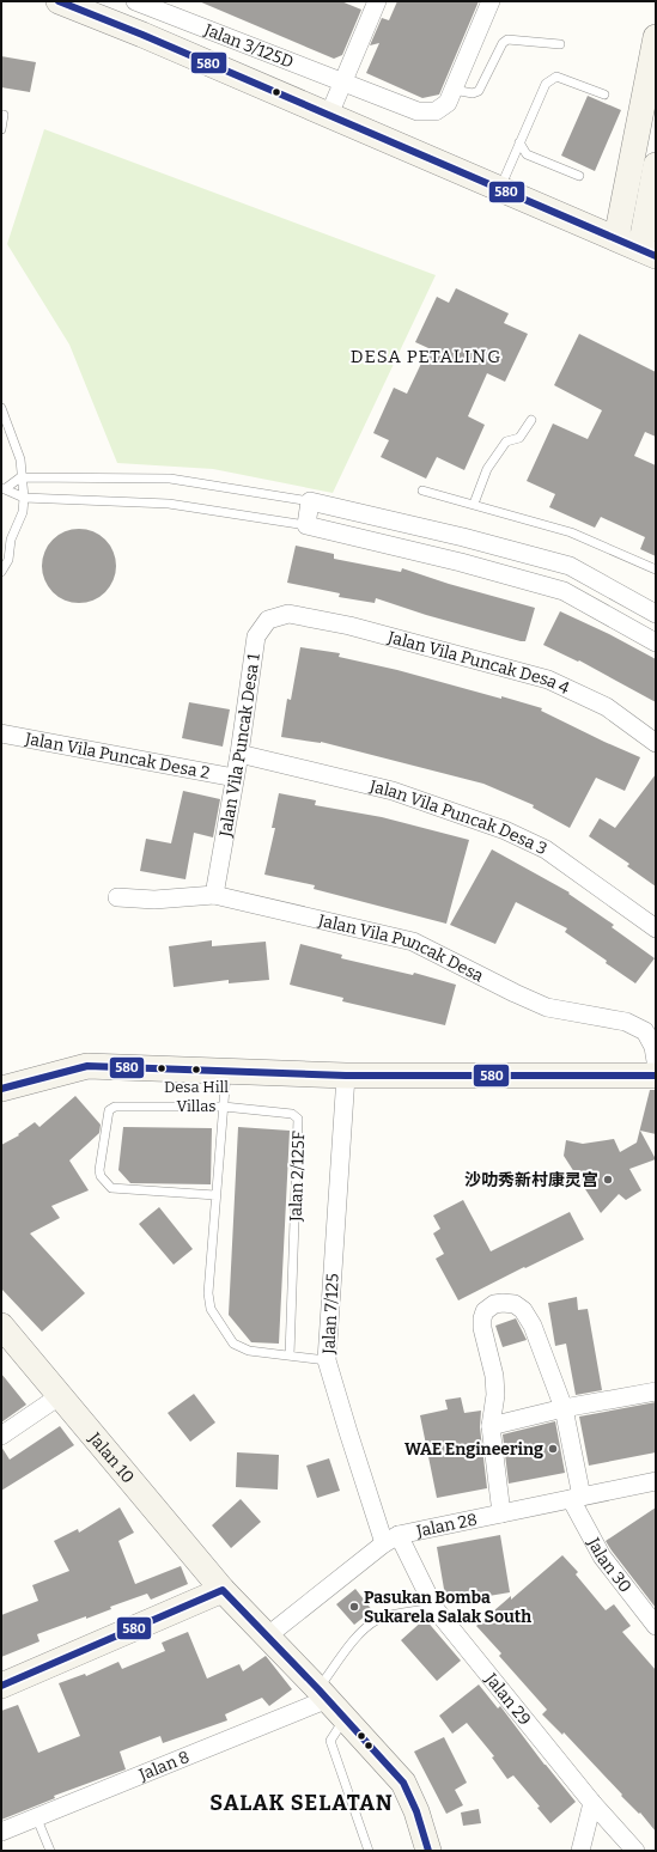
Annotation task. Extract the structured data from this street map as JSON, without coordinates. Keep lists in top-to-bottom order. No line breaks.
{"streets":{"street":["Jalan 3/125D","Jalan Vila Puncak Desa 4","Jalan Vila Puncak Desa 1","Jalan Vila Puncak Desa 2","Jalan Vila Puncak Desa 3","Jalan Vila Puncak Desa","Jalan 7/125","Jalan 10","Jalan 28","Jalan 30","Jalan 29","Jalan 8"],"lane":["Jalan 2/125F"]},"crossings":[["Jalan Vila Puncak Desa 4","Jalan Vila Puncak Desa 1"],["Jalan Vila Puncak Desa 1","Jalan Vila Puncak Desa 2"],["Jalan Vila Puncak Desa 1","Jalan Vila Puncak Desa 3"],["Jalan Vila Puncak Desa 1","Jalan Vila Puncak Desa"],["Jalan 7/125","Jalan 28"],["Jalan 7/125","Jalan 29"],["Jalan 10","Jalan 28"],["Jalan 10","Jalan 8"],["Jalan 28","Jalan 30"],["Jalan 28","Jalan 29"]],"districts":["DESA PETALING","SALAK SELATAN"],"places":["Desa Hill Villas","沙叻秀新村康灵宫","WAE Engineering","Pasukan Bomba Sukarela Salak South"],"lines":["transit line 580"]}
